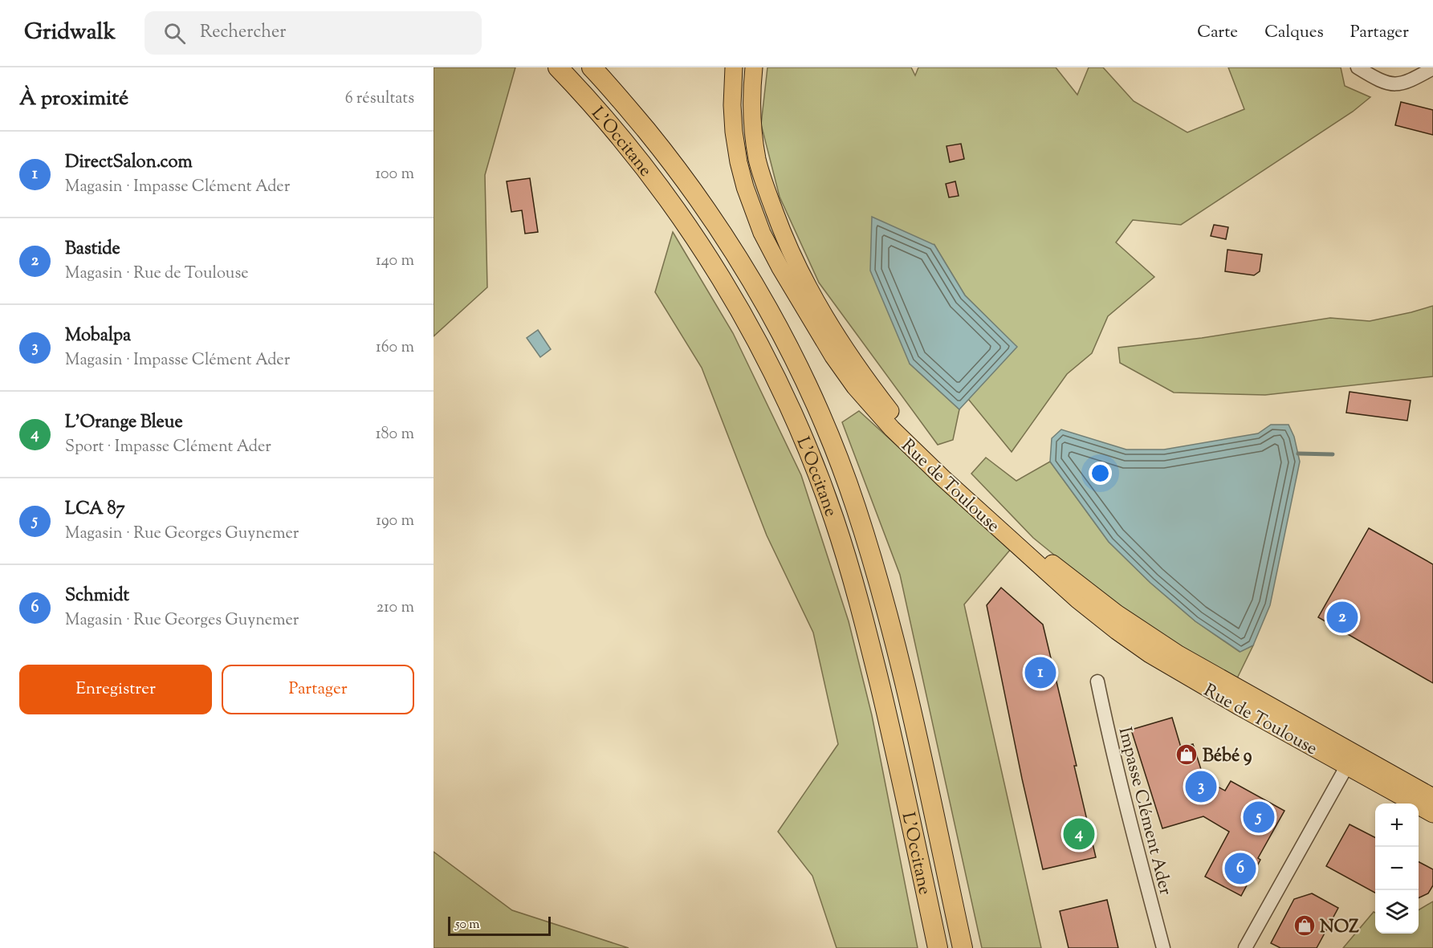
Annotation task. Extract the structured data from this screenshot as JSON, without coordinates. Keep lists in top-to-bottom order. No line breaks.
{"streets":{"highway":["L'Occitane"],"main road":["Rue de Toulouse"],"street":["Impasse Clément Ader"]},"places":{"shop":["Bébé 9","NOZ"]},"scale_bar":"50 m","page":{"header":"Gridwalk","search":"Rechercher","nav":["Carte","Calques","Partager"],"heading":["À proximité","6 résultats"],"list":[{"mark":"1","name":"DirectSalon.com","note":"Magasin · Impasse Clément Ader","value":"100 m"},{"mark":"2","name":"Bastide","note":"Magasin · Rue de Toulouse","value":"140 m"},{"mark":"3","name":"Mobalpa","note":"Magasin · Impasse Clément Ader","value":"160 m"},{"mark":"4","name":"L'Orange Bleue","note":"Sport · Impasse Clément Ader","value":"180 m"},{"mark":"5","name":"LCA 87","note":"Magasin · Rue Georges Guynemer","value":"190 m"},{"mark":"6","name":"Schmidt","note":"Magasin · Rue Georges Guynemer","value":"210 m"}],"pins":["2","1","3","5","4","6"],"buttons":["Enregistrer","Partager"],"map_buttons":["+","−"],"scale":"50 m"}}
